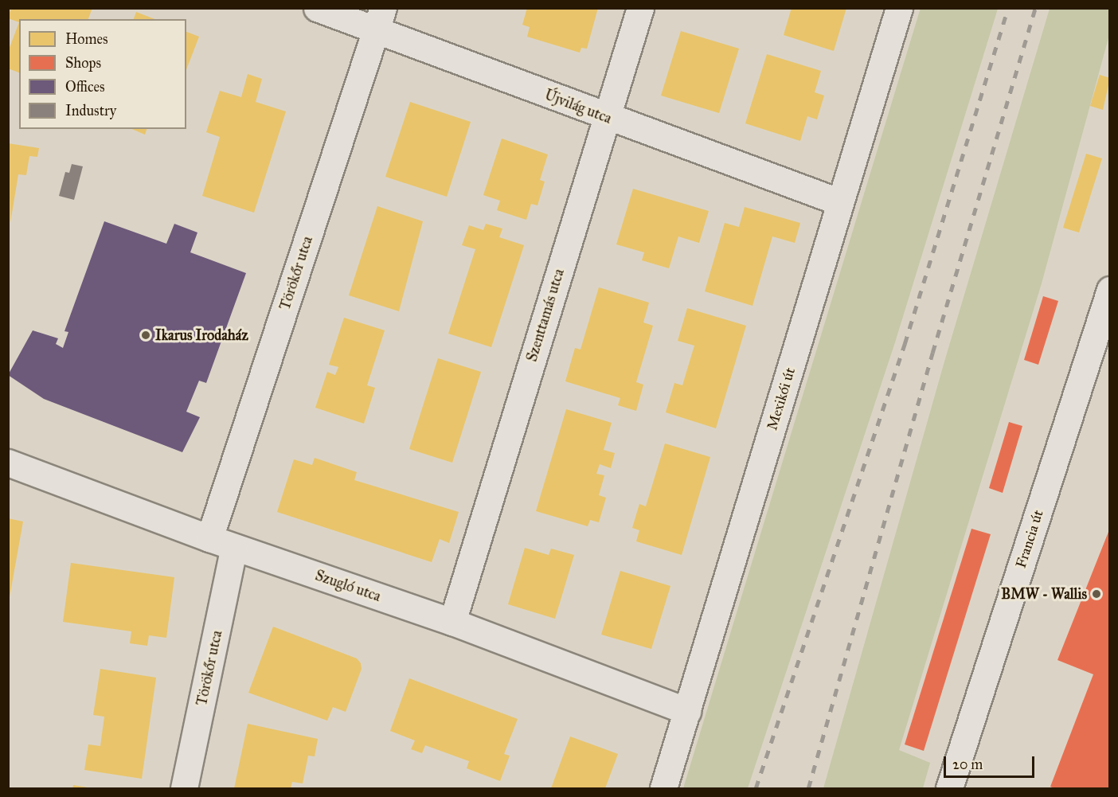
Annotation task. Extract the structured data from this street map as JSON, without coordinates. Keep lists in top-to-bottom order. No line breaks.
{"streets":{"street":["Újvilág utca","Törökőr utca","Szenttamás utca","Mexikói út","Francia út","Szugló utca"]},"crossings":[["Újvilág utca","Törökőr utca"],["Újvilág utca","Szenttamás utca"],["Újvilág utca","Mexikói út"],["Törökőr utca","Szugló utca"],["Szenttamás utca","Szugló utca"],["Mexikói út","Szugló utca"]],"places":["Ikarus Irodaház","BMW - Wallis"],"legend":["Homes","Shops","Offices","Industry"],"scale_bar":"20 m"}
